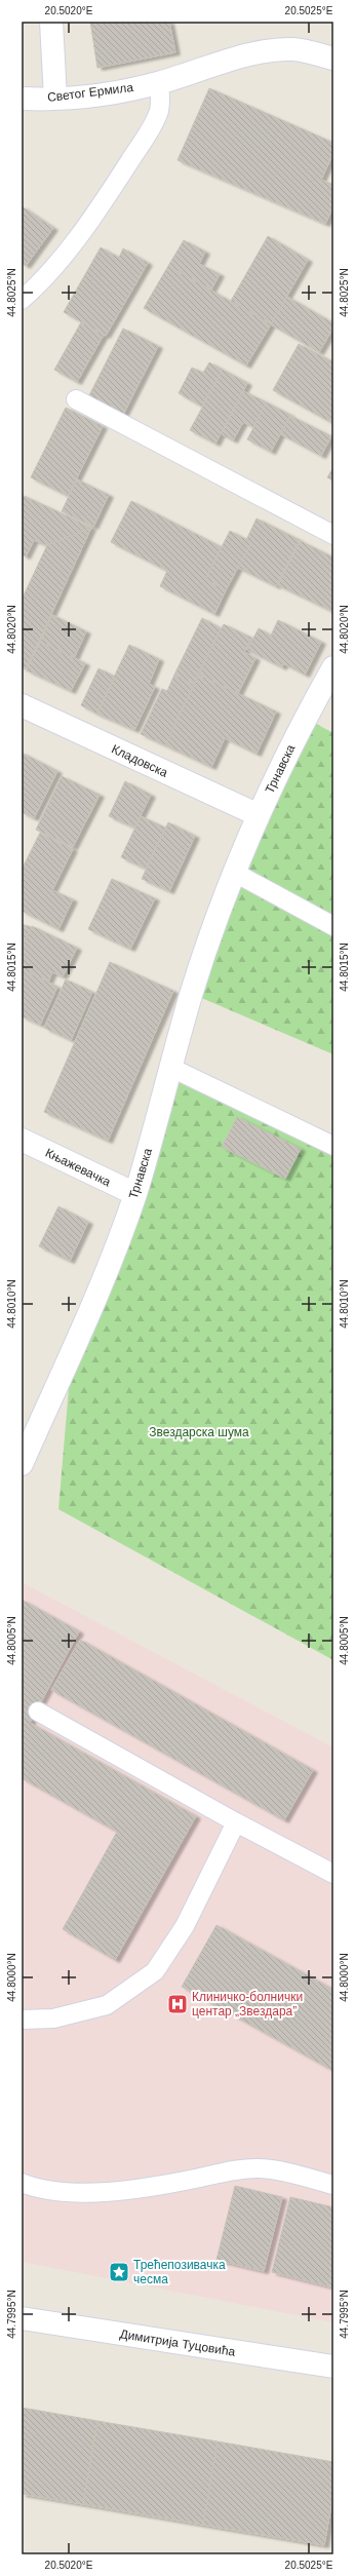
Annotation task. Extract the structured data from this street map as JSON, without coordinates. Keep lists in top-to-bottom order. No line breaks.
{"streets":{"street":["Светог Ермила","Кладовска","Трнавска","Књажевачка","Димитрија Туцовића"]},"crossings":[["Кладовска","Трнавска"],["Трнавска","Књажевачка"]],"parks":["Звездарска шума"],"places":{"hospital":["Клиничко-болнички центар „Звездара”"],"place":["Трећепозивачка чесма"]},"coordinates":["20.5020°E","20.5025°E","44.8025°N","44.8020°N","44.8015°N","44.8010°N","44.8005°N","44.8000°N","44.7995°N"]}
